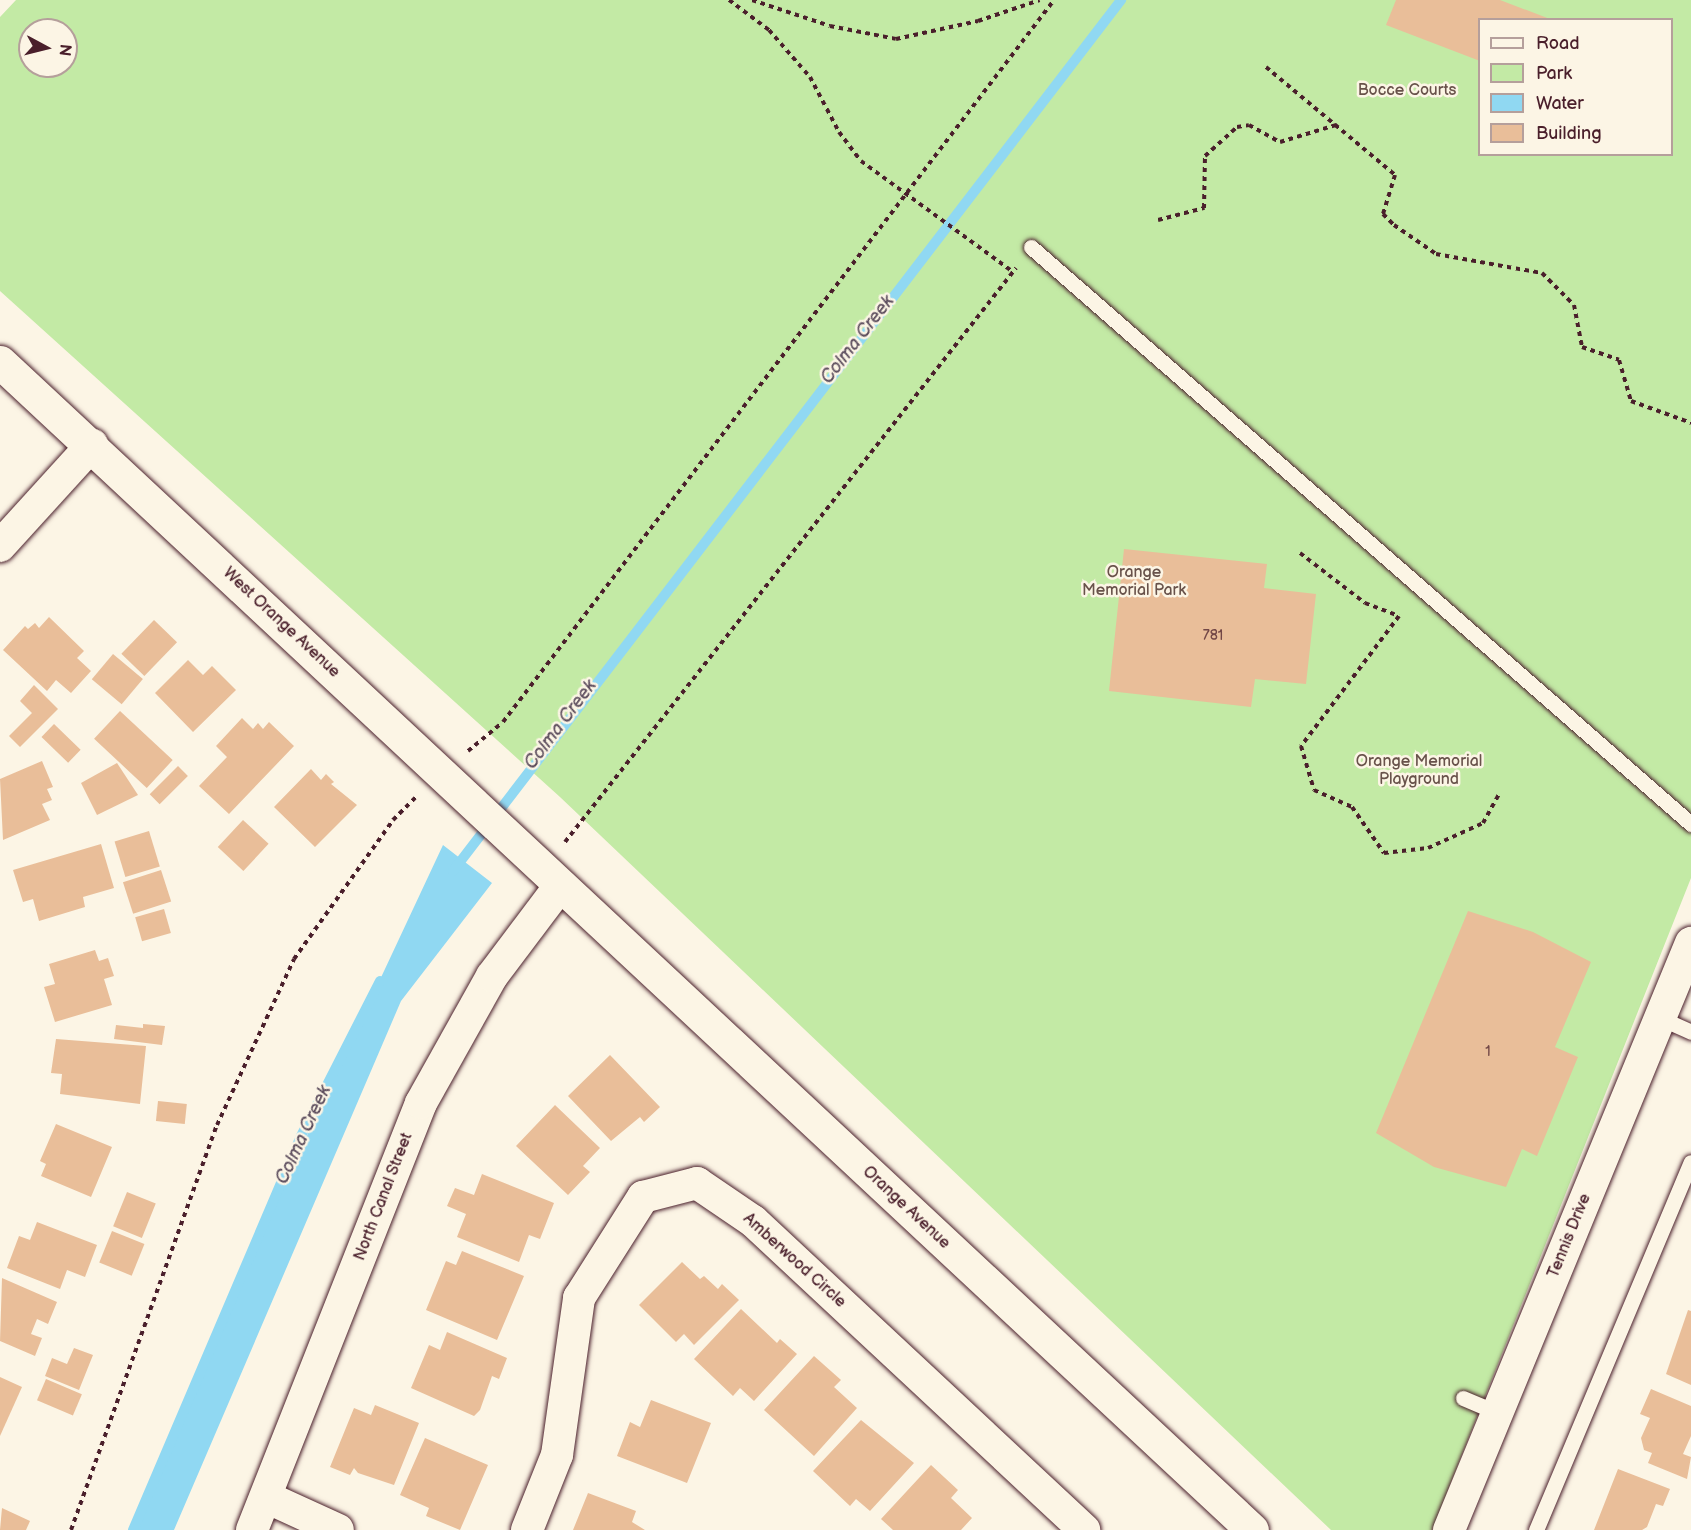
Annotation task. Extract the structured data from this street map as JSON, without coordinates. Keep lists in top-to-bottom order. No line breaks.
{"streets":{"street":["West Orange Avenue","North Canal Street","Orange Avenue","Tennis Drive","Amberwood Circle"]},"crossings":[["West Orange Avenue","North Canal Street"],["West Orange Avenue","Orange Avenue"],["North Canal Street","Orange Avenue"]],"water":["Colma Creek"],"parks":["Bocce Courts","Orange Memorial Park","Orange Memorial Playground"],"house_numbers":["781","1"],"legend":["Road","Park","Water","Building"],"north":"right"}
